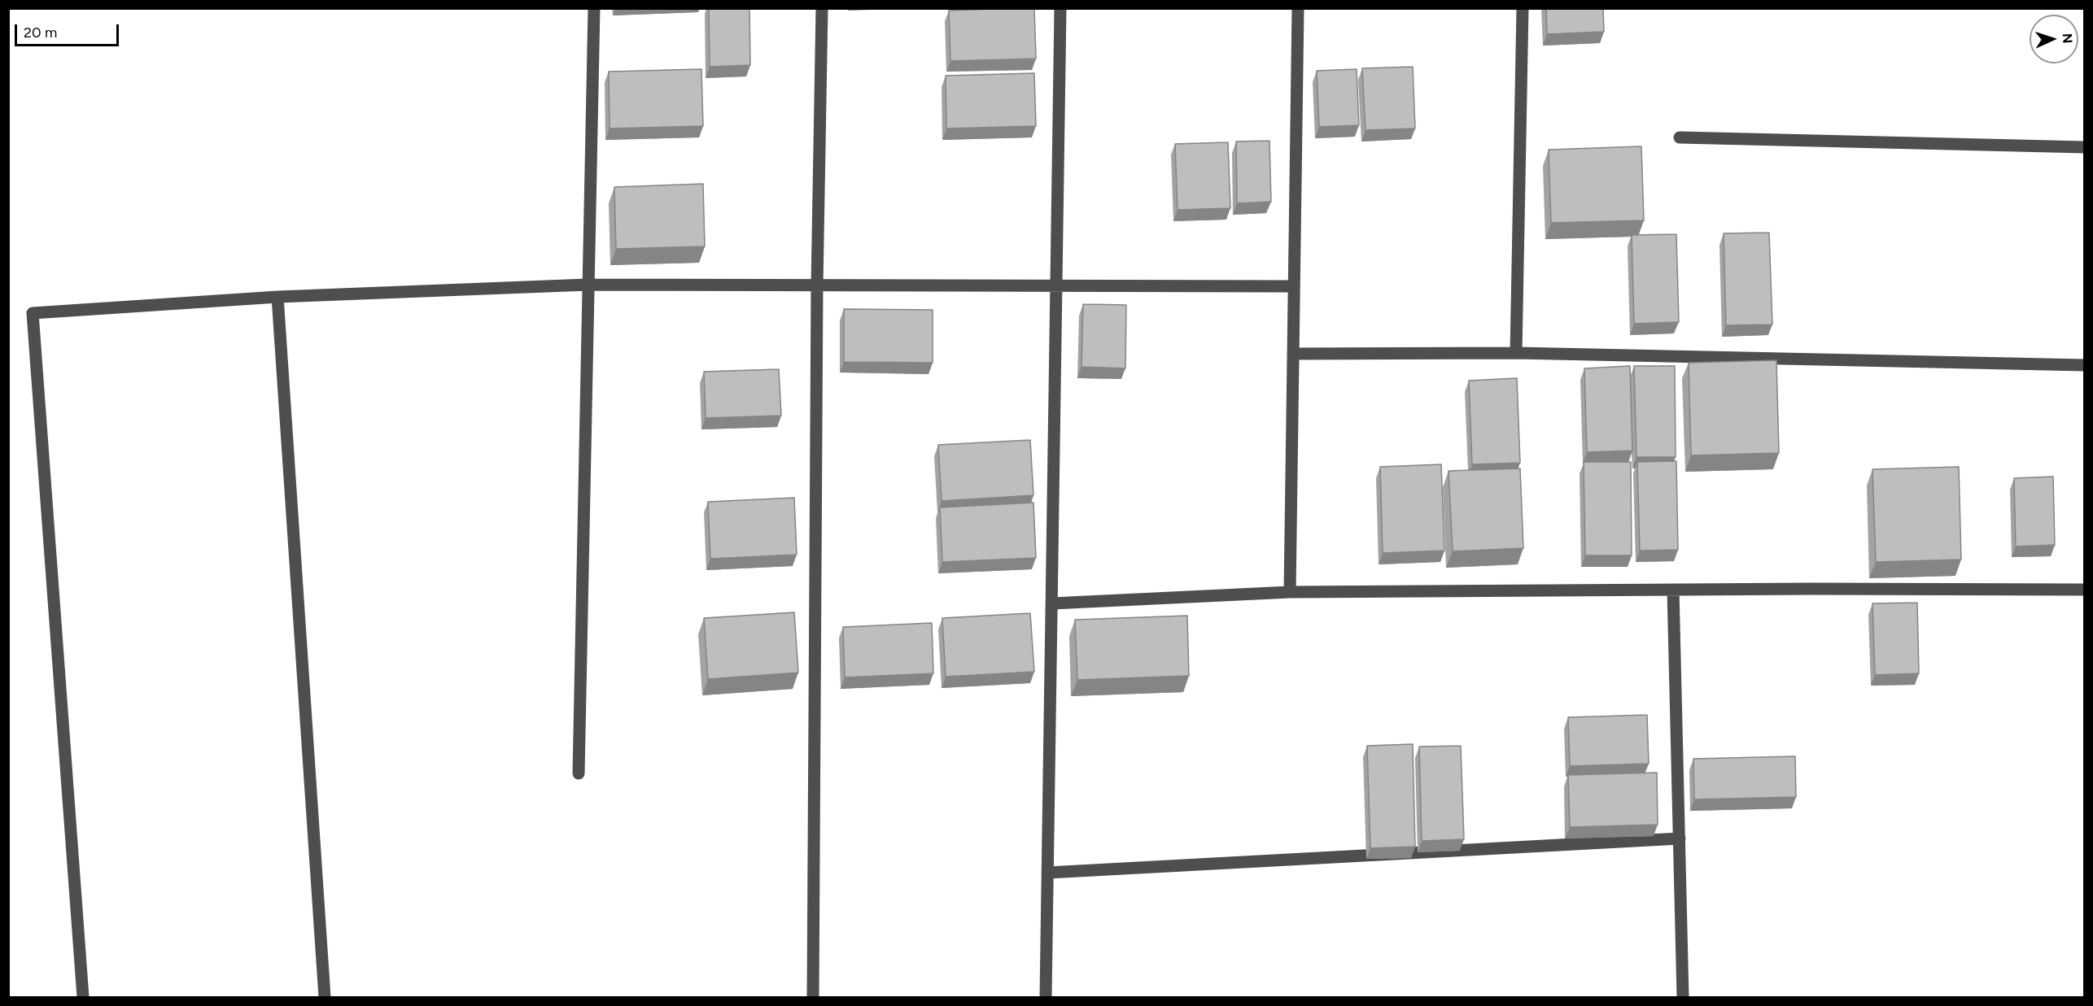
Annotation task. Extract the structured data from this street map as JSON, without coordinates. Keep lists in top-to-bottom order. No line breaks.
{"scale_bar":"20 m","north":"right"}
